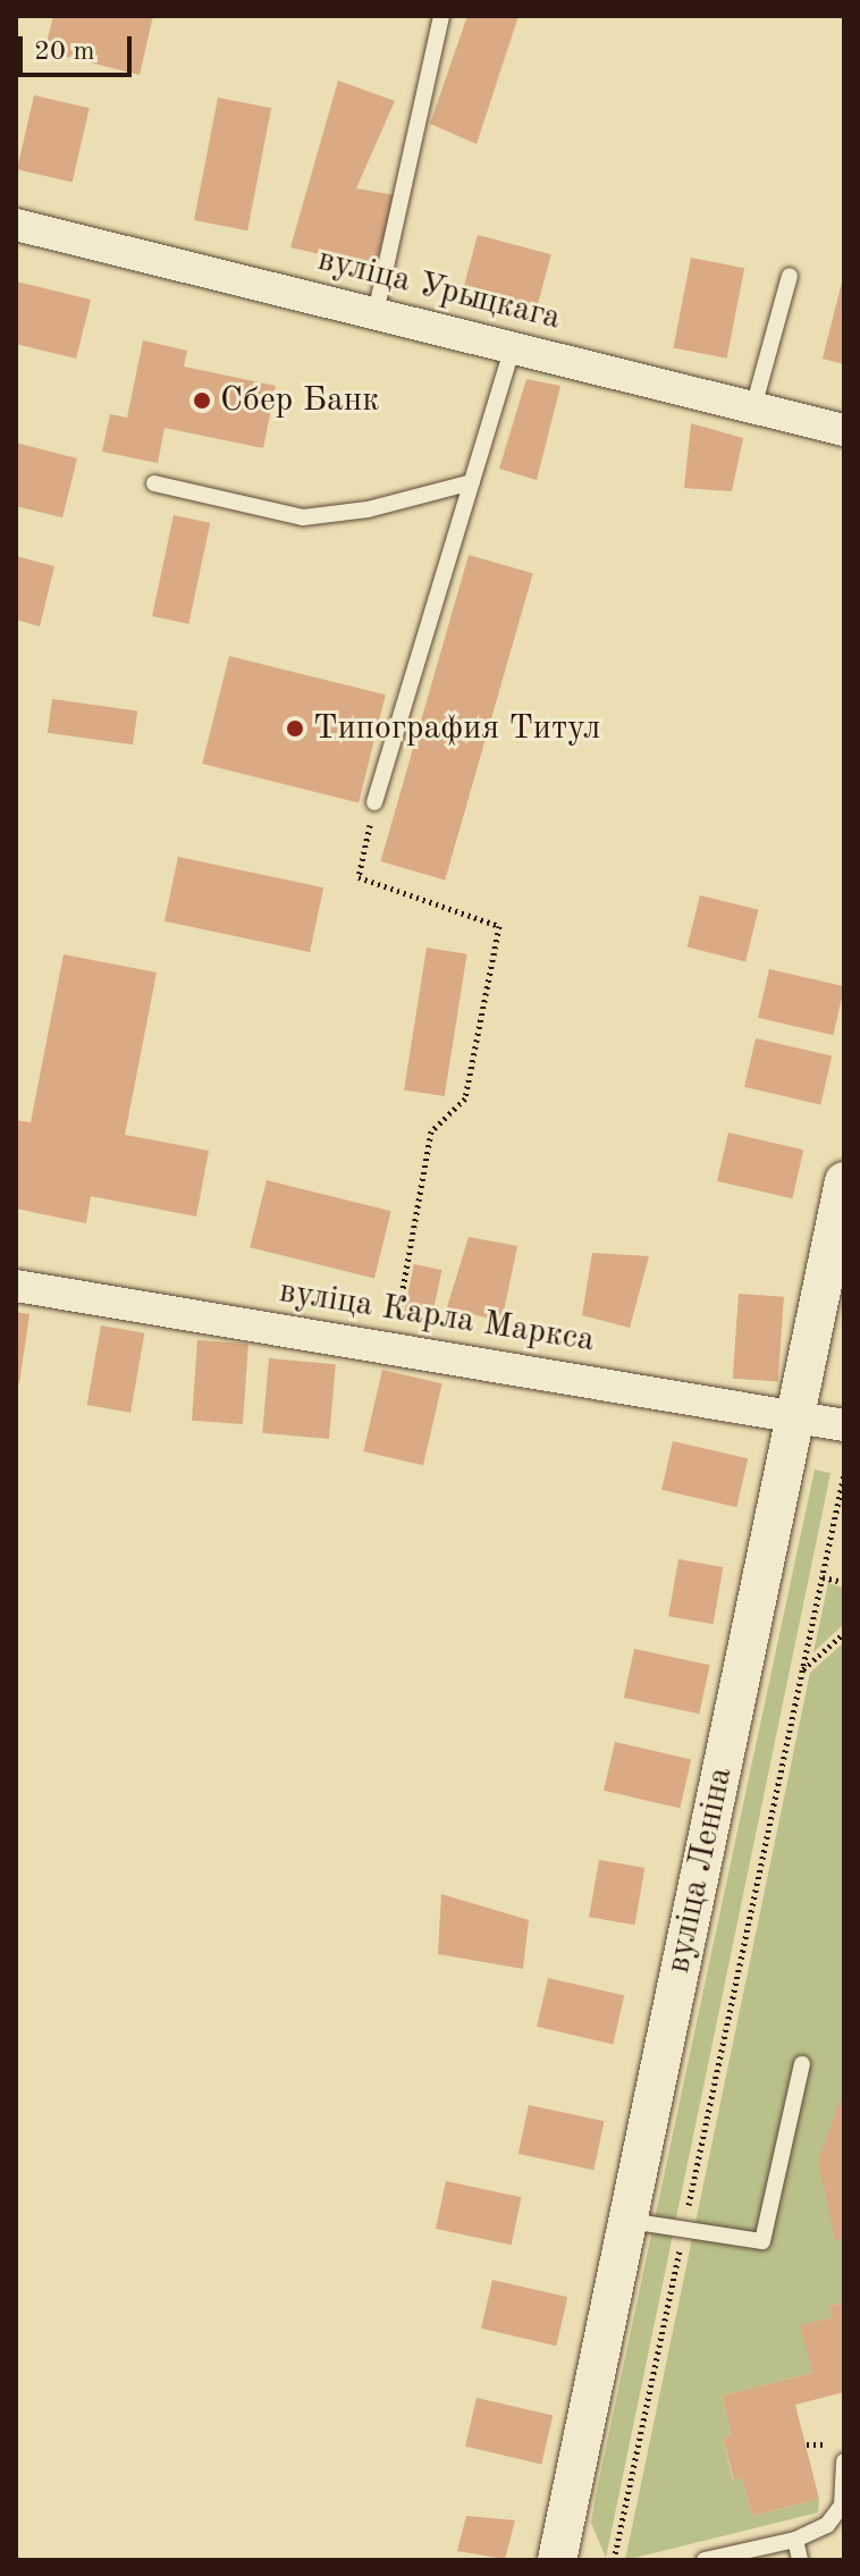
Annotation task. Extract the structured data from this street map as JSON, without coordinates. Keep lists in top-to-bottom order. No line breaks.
{"streets":{"street":["вуліца Урыцкага","вуліца Карла Маркса","вуліца Леніна"]},"crossings":[["вуліца Карла Маркса","вуліца Леніна"]],"places":["Сбер Банк","Типография Титул"],"scale_bar":"20 m"}
